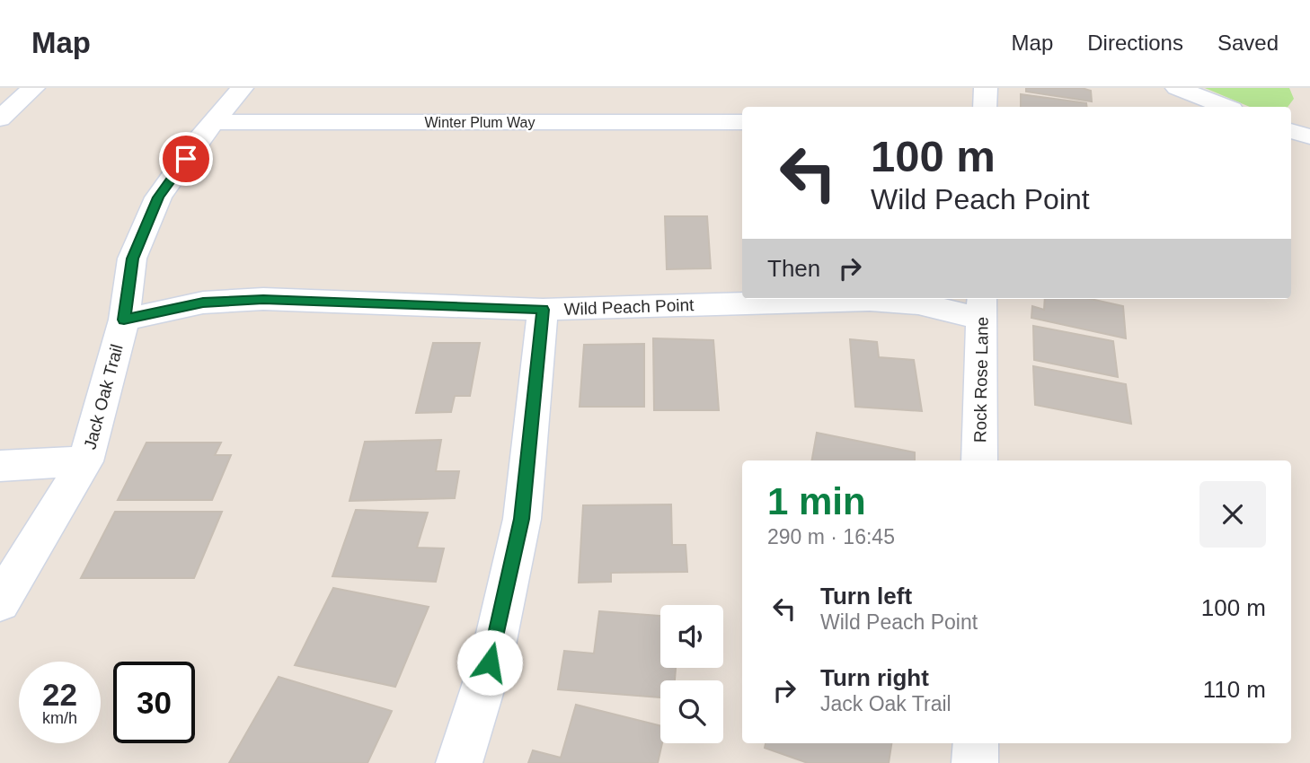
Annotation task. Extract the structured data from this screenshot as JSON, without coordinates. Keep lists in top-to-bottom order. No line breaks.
{"streets":{"street":["Winter Plum Way","Wild Peach Point","Rock Rose Lane","Jack Oak Trail"]},"crossings":[["Winter Plum Way","Jack Oak Trail"],["Wild Peach Point","Rock Rose Lane"],["Wild Peach Point","Jack Oak Trail"]],"page":{"header":"Map","nav":["Map","Directions","Saved"],"turn":["100 m","Wild Peach Point"],"then":"Then","heading":["1 min","290 m · 16:45"],"list":[{"name":"Turn left","note":"Wild Peach Point","value":"100 m"},{"name":"Turn right","note":"Jack Oak Trail","value":"110 m"}],"speed":"22 km/h","limit":"30"}}
